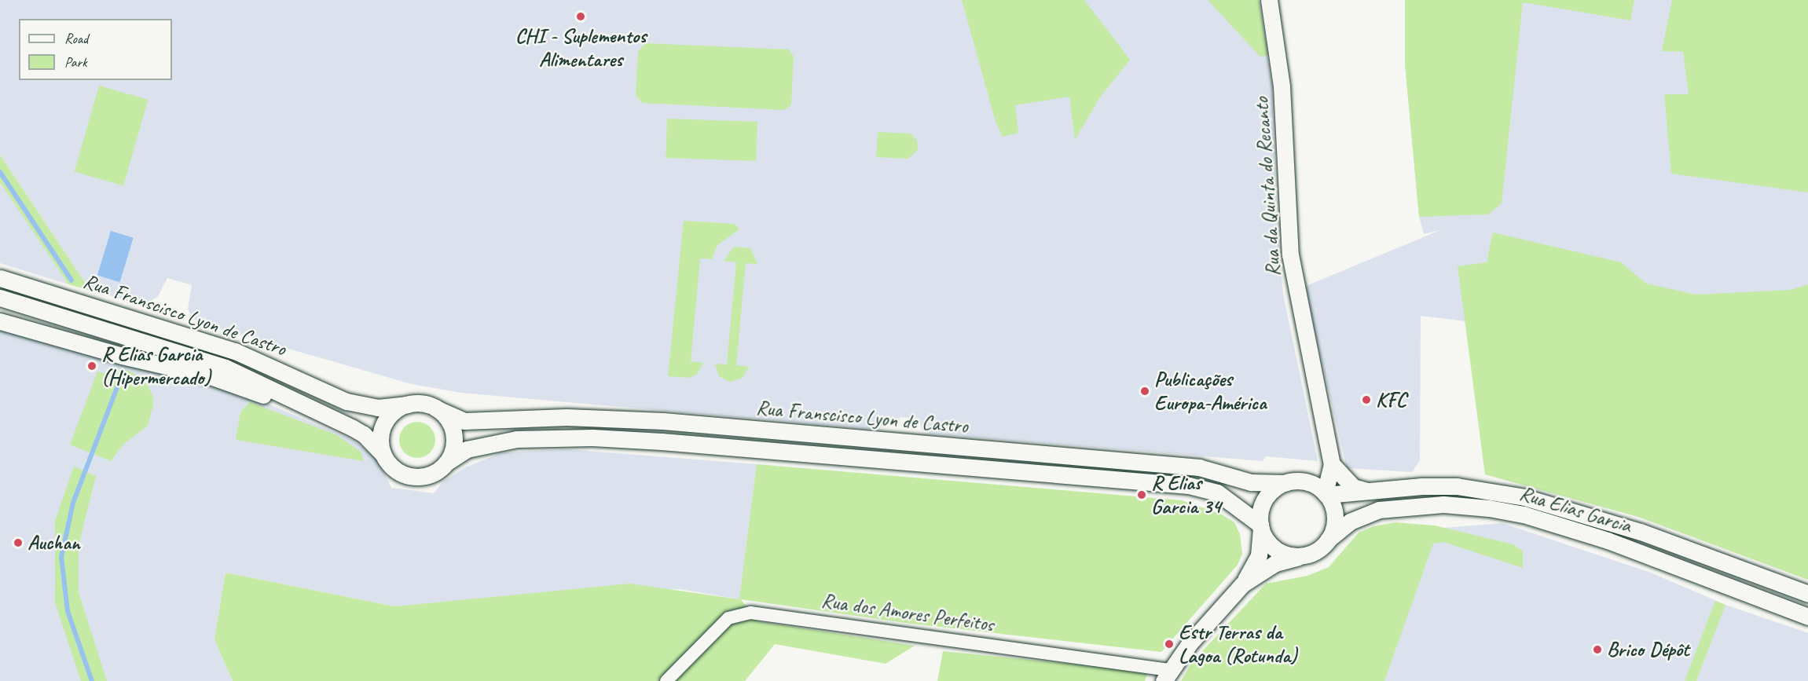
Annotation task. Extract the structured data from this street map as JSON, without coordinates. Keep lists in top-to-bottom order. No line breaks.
{"streets":{"street":["Rua da Quinta do Recanto","Rua Franscisco Lyon de Castro","Rua Elias Garcia","Rua dos Amores Perfeitos"]},"crossings":[["Rua da Quinta do Recanto","Rua Franscisco Lyon de Castro"],["Rua da Quinta do Recanto","Rua Elias Garcia"],["Rua Franscisco Lyon de Castro","Rua Elias Garcia"]],"places":["CHI - Suplementos Alimentares","R Elias Garcia (Hipermercado)","Publicações Europa-América","KFC","R Elias Garcia 34","Auchan","Estr Terras da Lagoa (Rotunda)","Brico Dépôt"],"legend":["Road","Park"]}
